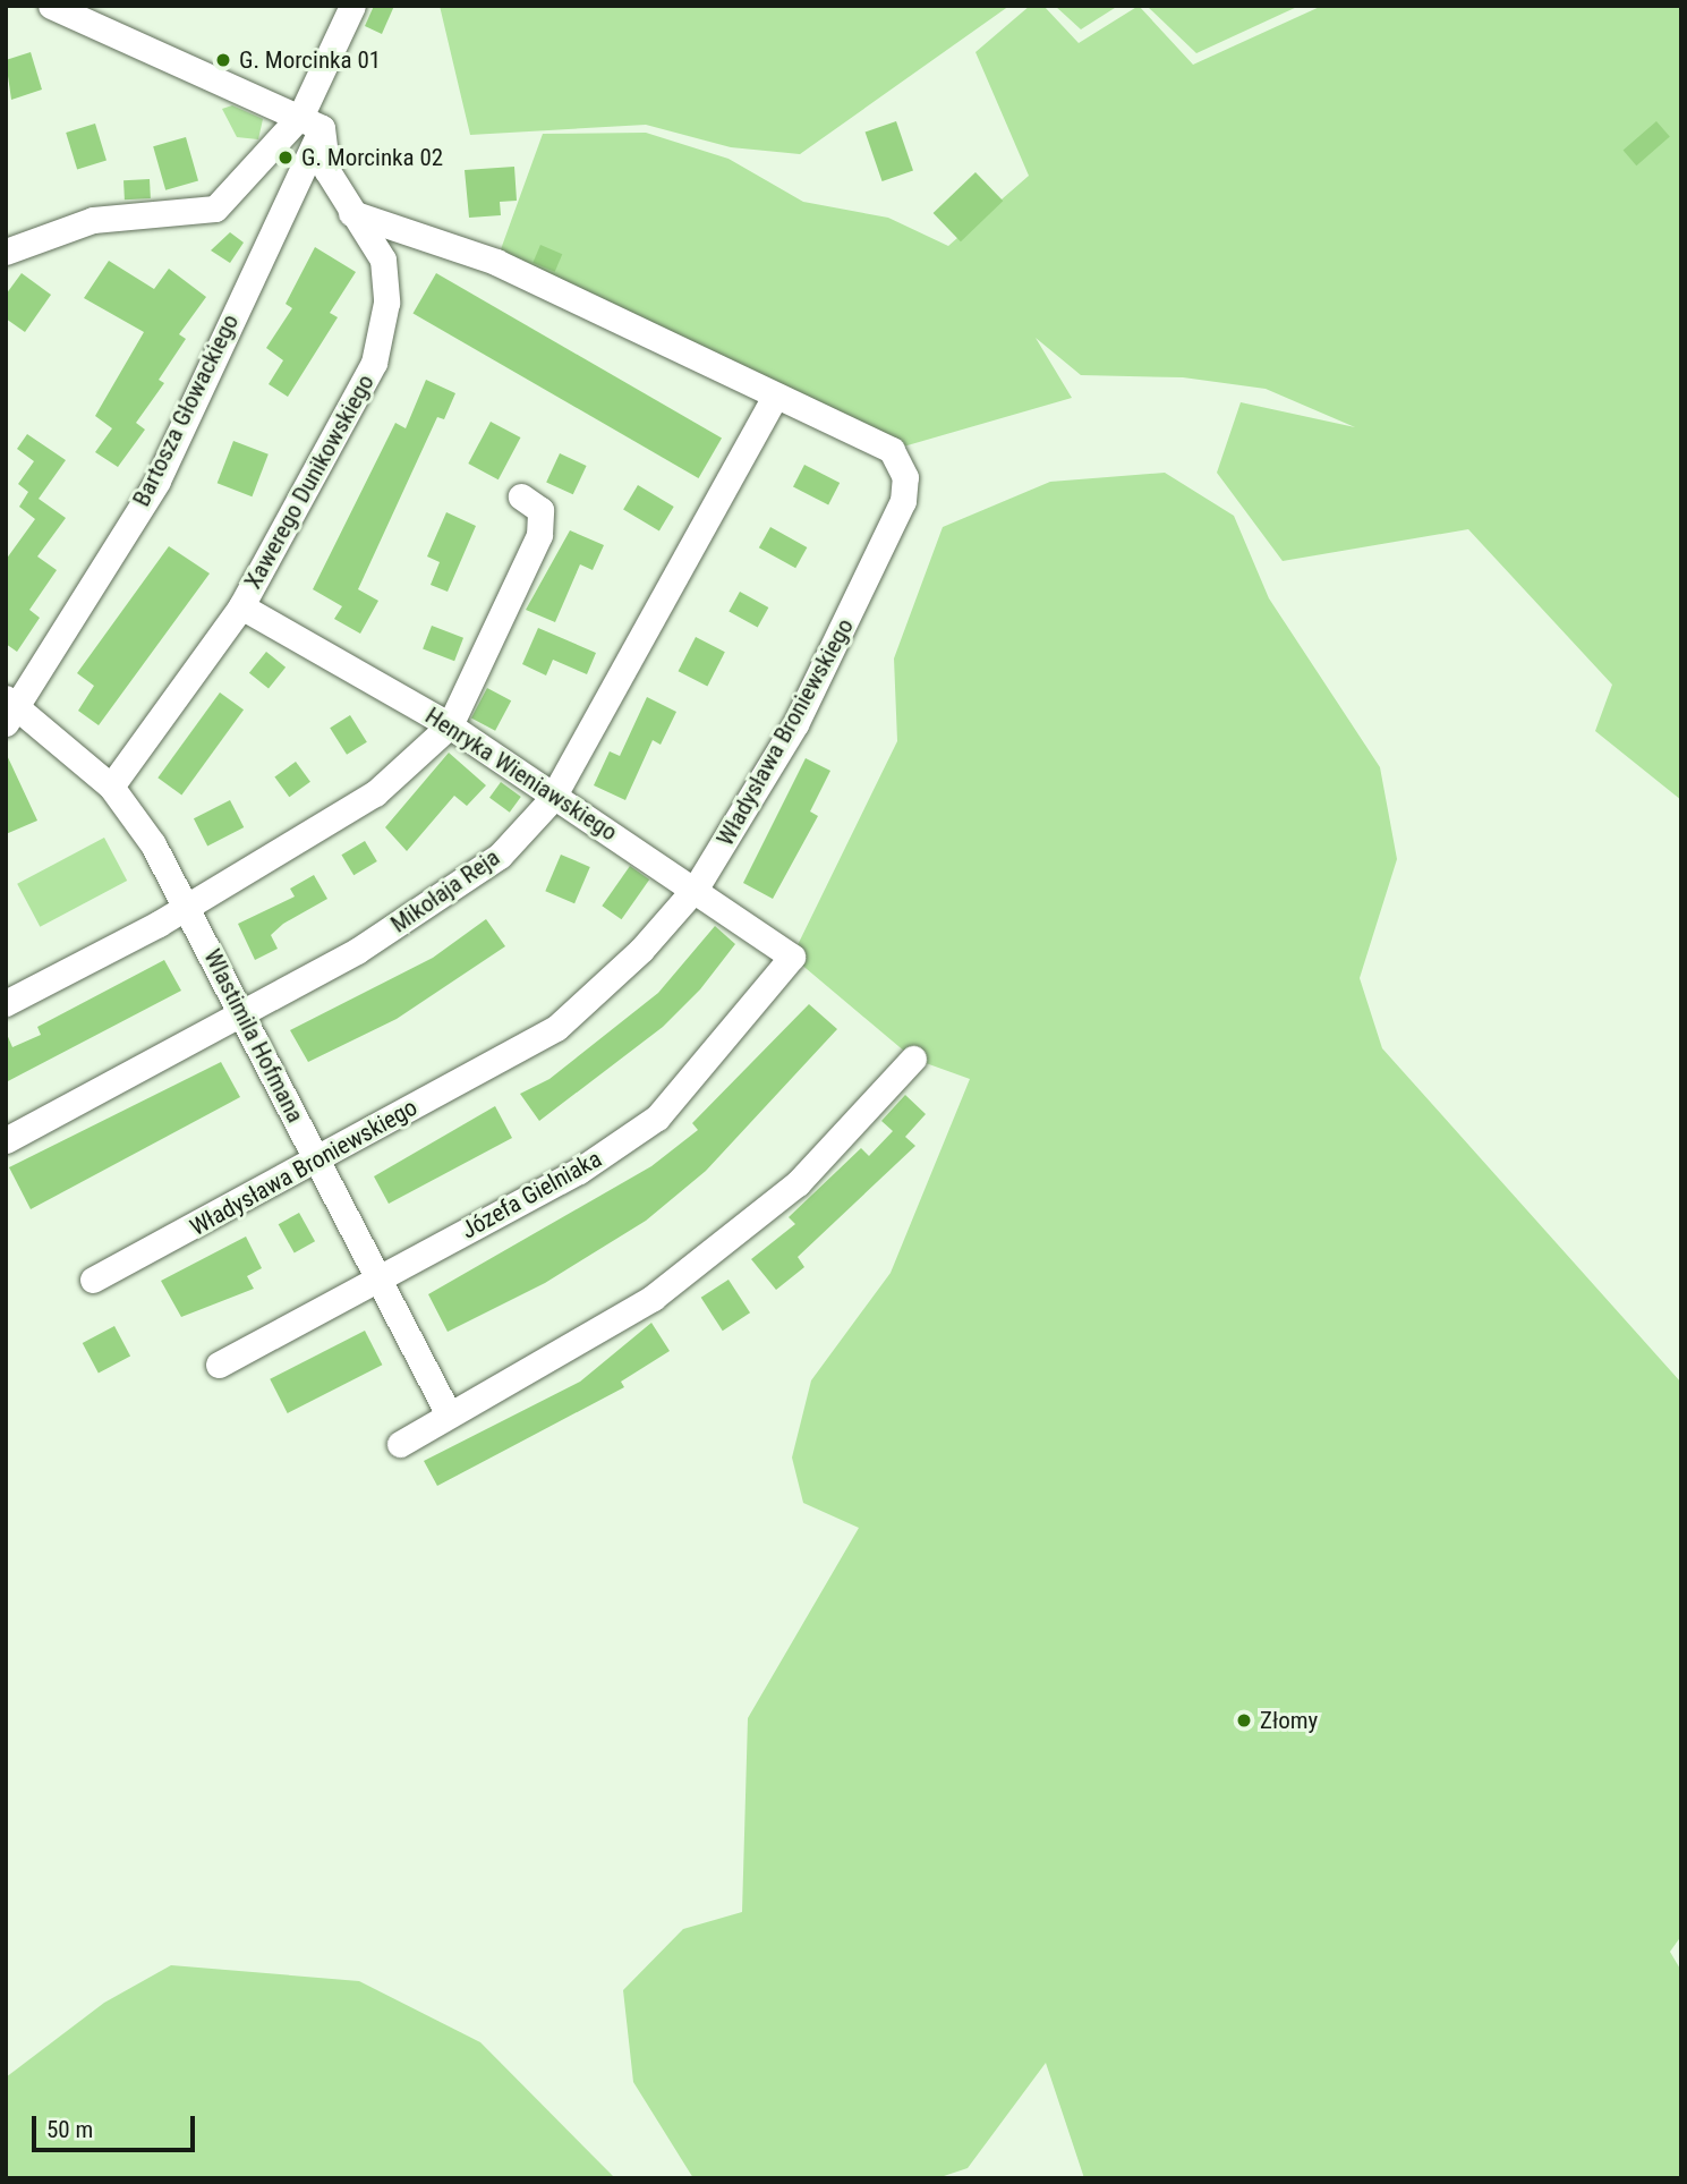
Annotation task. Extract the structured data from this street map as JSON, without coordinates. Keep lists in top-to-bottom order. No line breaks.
{"streets":{"street":["Bartosza Głowackiego","Xawerego Dunikowskiego","Władysława Broniewskiego","Henryka Wieniawskiego","Mikołaja Reja","Wlastimila Hofmana","Józefa Gielniaka"]},"crossings":[["Bartosza Głowackiego","Xawerego Dunikowskiego"],["Bartosza Głowackiego","Wlastimila Hofmana"],["Xawerego Dunikowskiego","Władysława Broniewskiego"],["Xawerego Dunikowskiego","Henryka Wieniawskiego"],["Xawerego Dunikowskiego","Wlastimila Hofmana"],["Władysława Broniewskiego","Henryka Wieniawskiego"],["Władysława Broniewskiego","Mikołaja Reja"],["Władysława Broniewskiego","Wlastimila Hofmana"],["Henryka Wieniawskiego","Mikołaja Reja"],["Henryka Wieniawskiego","Józefa Gielniaka"],["Mikołaja Reja","Wlastimila Hofmana"],["Wlastimila Hofmana","Józefa Gielniaka"]],"places":["G. Morcinka 01","G. Morcinka 02","Złomy"],"scale_bar":"50 m"}
